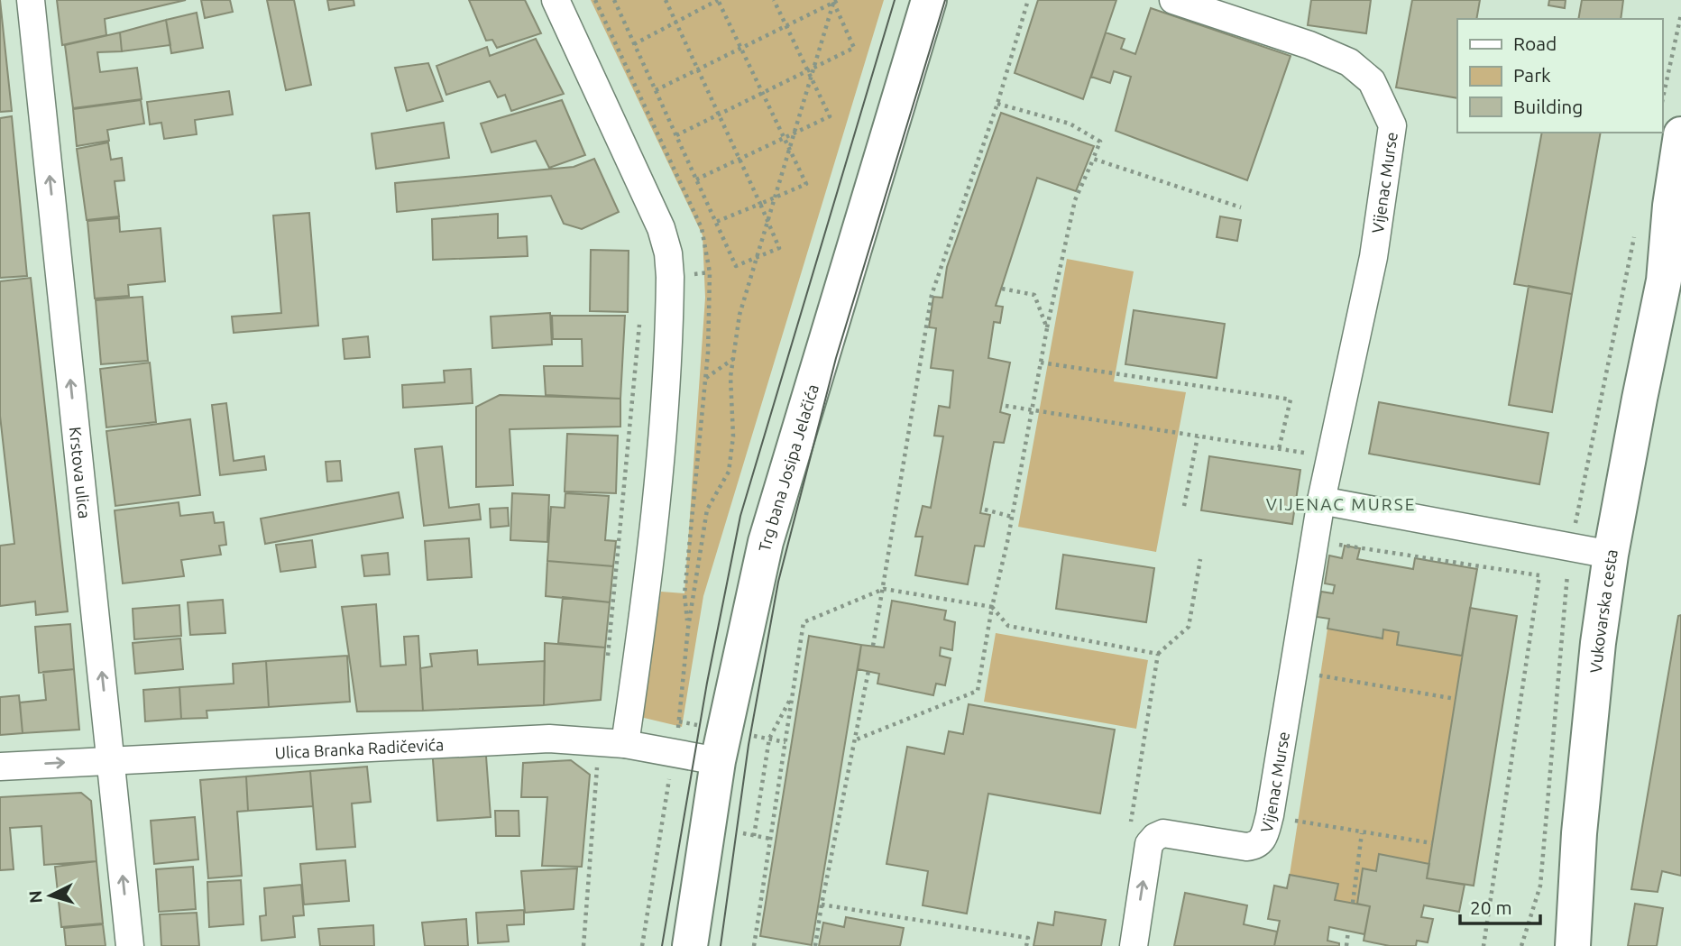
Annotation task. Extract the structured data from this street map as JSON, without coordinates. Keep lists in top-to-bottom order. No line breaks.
{"streets":{"main road":["Trg bana Josipa Jelačića","Vukovarska cesta"],"street":["Vijenac Murse","Krstova ulica","Ulica Branka Radičevića"]},"crossings":[["Trg bana Josipa Jelačića","Ulica Branka Radičevića"],["Krstova ulica","Ulica Branka Radičevića"]],"one_way":["Krstova ulica"],"districts":["VIJENAC MURSE"],"legend":["Road","Park","Building"],"scale_bar":"20 m","north":"left"}
